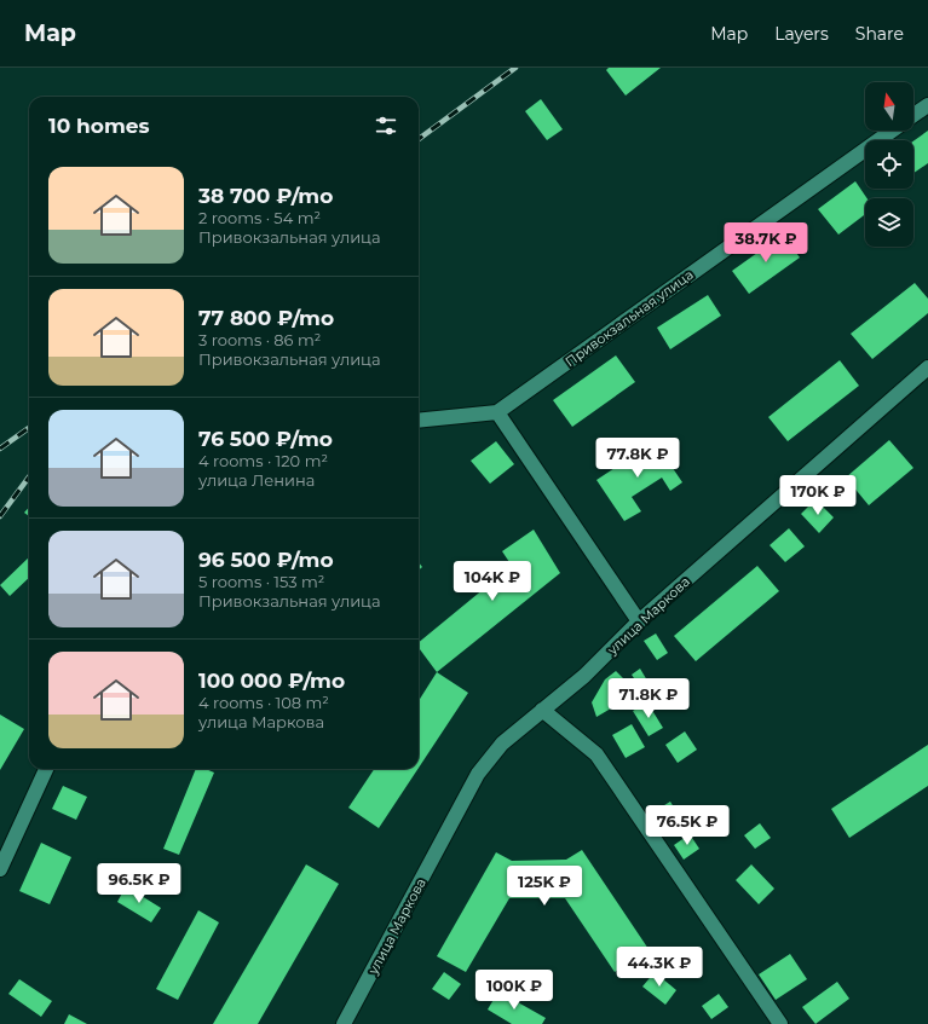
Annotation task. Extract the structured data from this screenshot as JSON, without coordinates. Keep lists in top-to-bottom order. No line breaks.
{"streets":{"street":["Привокзальная улица","улица Маркова"]},"north":"top","page":{"header":"Map","nav":["Map","Layers","Share"],"heading":"10 homes","list":[{"name":"38 700 ₽/mo","note":"2 rooms · 54 m² · Привокзальная улица"},{"name":"77 800 ₽/mo","note":"3 rooms · 86 m² · Привокзальная улица"},{"name":"76 500 ₽/mo","note":"4 rooms · 120 m² · улица Ленина"},{"name":"96 500 ₽/mo","note":"5 rooms · 153 m² · Привокзальная улица"},{"name":"100 000 ₽/mo","note":"4 rooms · 108 m² · улица Маркова"}],"price":["38.7K ₽","77.8K ₽","170K ₽","104K ₽","71.8K ₽","76.5K ₽","96.5K ₽","125K ₽","44.3K ₽","100K ₽"]}}
